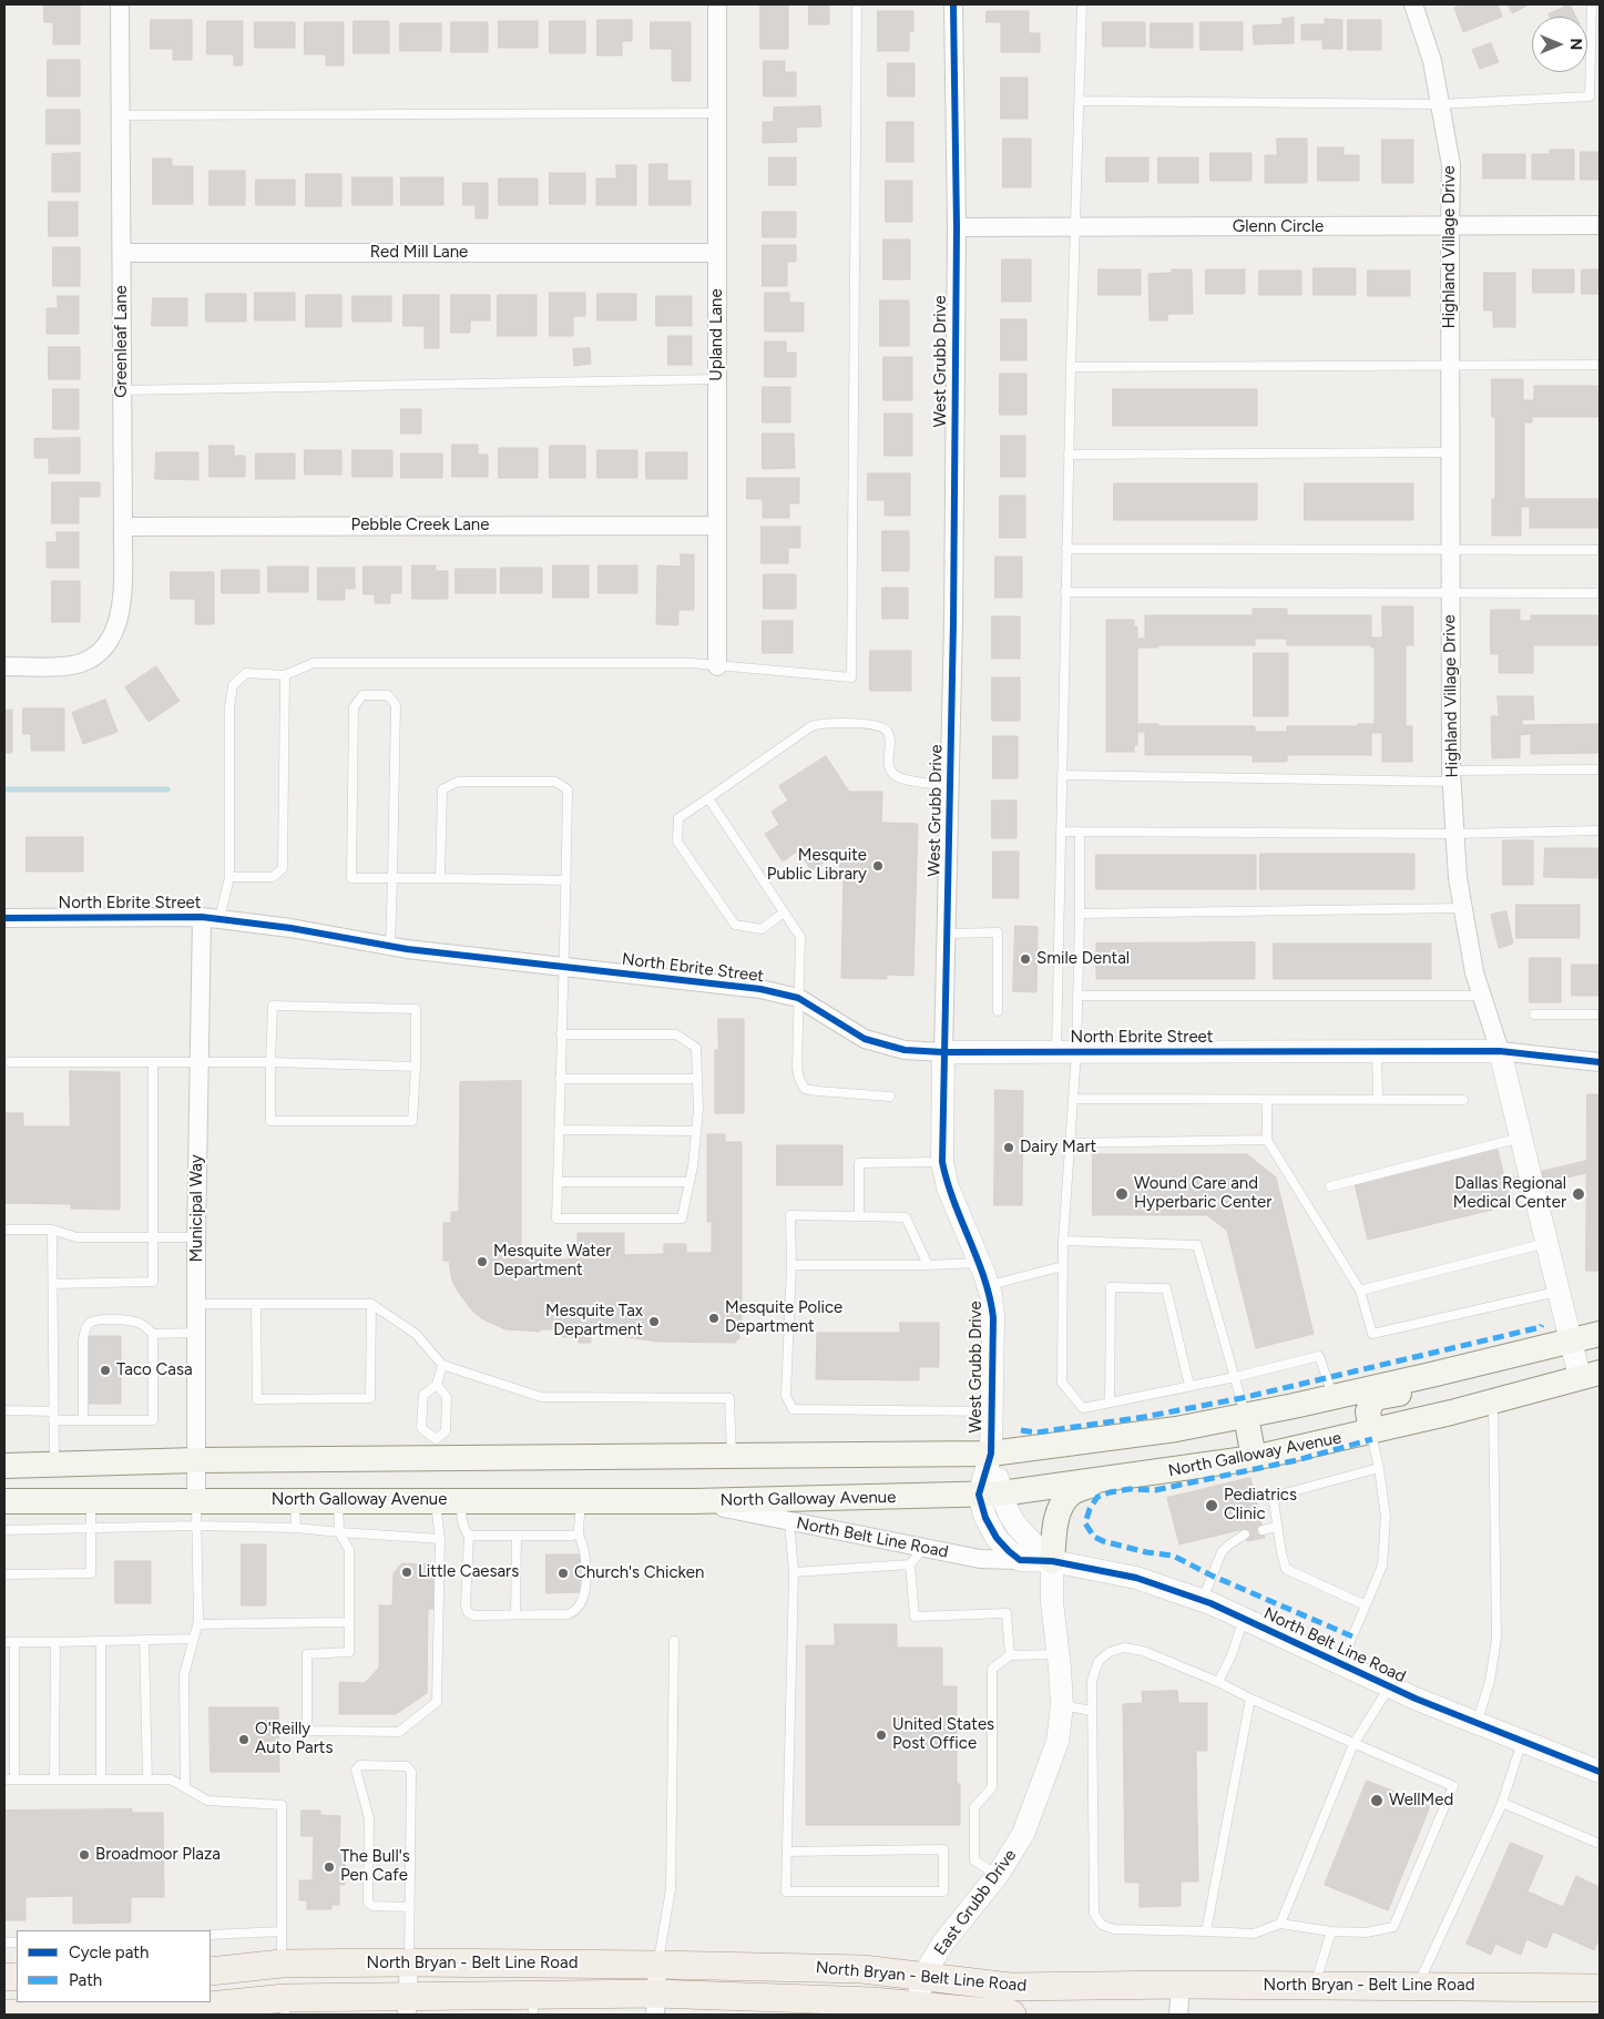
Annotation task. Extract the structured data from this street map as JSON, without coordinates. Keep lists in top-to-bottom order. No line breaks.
{"streets":{"main road":["North Galloway Avenue","North Bryan - Belt Line Road"],"street":["Glenn Circle","Highland Village Drive","Red Mill Lane","Upland Lane","Greenleaf Lane","West Grubb Drive","Pebble Creek Lane","North Ebrite Street","Municipal Way","North Belt Line Road","East Grubb Drive"]},"crossings":[["Glenn Circle","Highland Village Drive"],["Glenn Circle","West Grubb Drive"],["Highland Village Drive","North Ebrite Street"],["Highland Village Drive","North Galloway Avenue"],["Red Mill Lane","Upland Lane"],["Red Mill Lane","Greenleaf Lane"],["Upland Lane","Pebble Creek Lane"],["Greenleaf Lane","Pebble Creek Lane"],["West Grubb Drive","North Ebrite Street"],["West Grubb Drive","North Galloway Avenue"],["North Ebrite Street","Municipal Way"],["Municipal Way","North Galloway Avenue"],["North Galloway Avenue","North Belt Line Road"],["North Belt Line Road","East Grubb Drive"],["East Grubb Drive","North Bryan - Belt Line Road"]],"places":["Mesquite Public Library","Smile Dental","Dairy Mart","Wound Care and Hyperbaric Center","Dallas Regional Medical Center","Mesquite Water Department","Mesquite Police Department","Mesquite Tax Department","Taco Casa","Pediatrics Clinic","Little Caesars","Church's Chicken","United States Post Office","O'Reilly Auto Parts","WellMed","Broadmoor Plaza","The Bull's Pen Cafe"],"legend":["Cycle path","Path"],"north":"right"}
